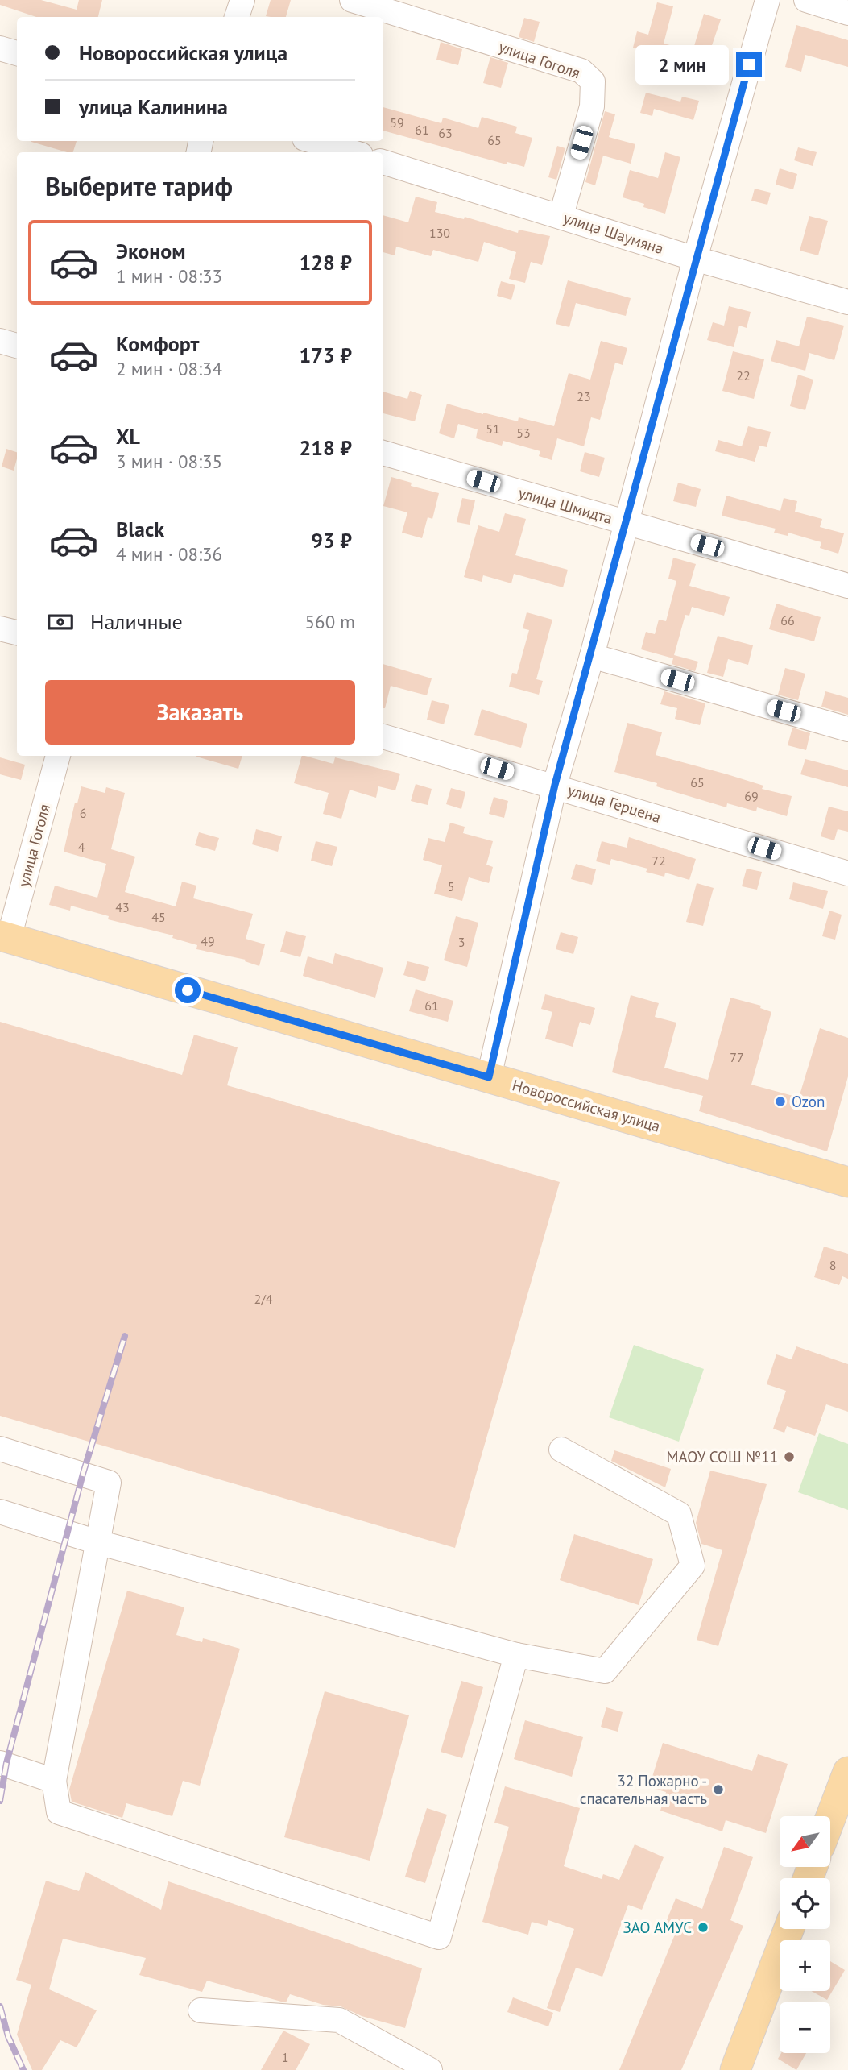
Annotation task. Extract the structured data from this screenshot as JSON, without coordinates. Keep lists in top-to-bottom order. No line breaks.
{"streets":{"main road":["Новороссийская улица"],"street":["улица Гоголя","улица Шаумяна","улица Шмидта","улица Герцена"]},"crossings":[["улица Гоголя","улица Шаумяна"],["улица Гоголя","Новороссийская улица"]],"places":["Ozon","МАОУ СОШ №11","32 Пожарно - спасательная часть","ЗАО АМУС"],"house_numbers":["59","61","63","65","130","22","23","51","53","66","65","69","6","4","72","5","43","45","49","3","61","77","8","2/4","1"],"north":"bottom left","page":{"banner":["Новороссийская улица","улица Калинина"],"bubble":"2 мин","heading":"Выберите тариф","list":[{"name":"Эконом","note":"1 мин · 08:33","value":"128 ₽"},{"name":"Комфорт","note":"2 мин · 08:34","value":"173 ₽"},{"name":"XL","note":"3 мин · 08:35","value":"218 ₽"},{"name":"Black","note":"4 мин · 08:36","value":"93 ₽"}],"pay":["Наличные","560 m"],"buttons":"Заказать","map_buttons":["+","−"]}}
